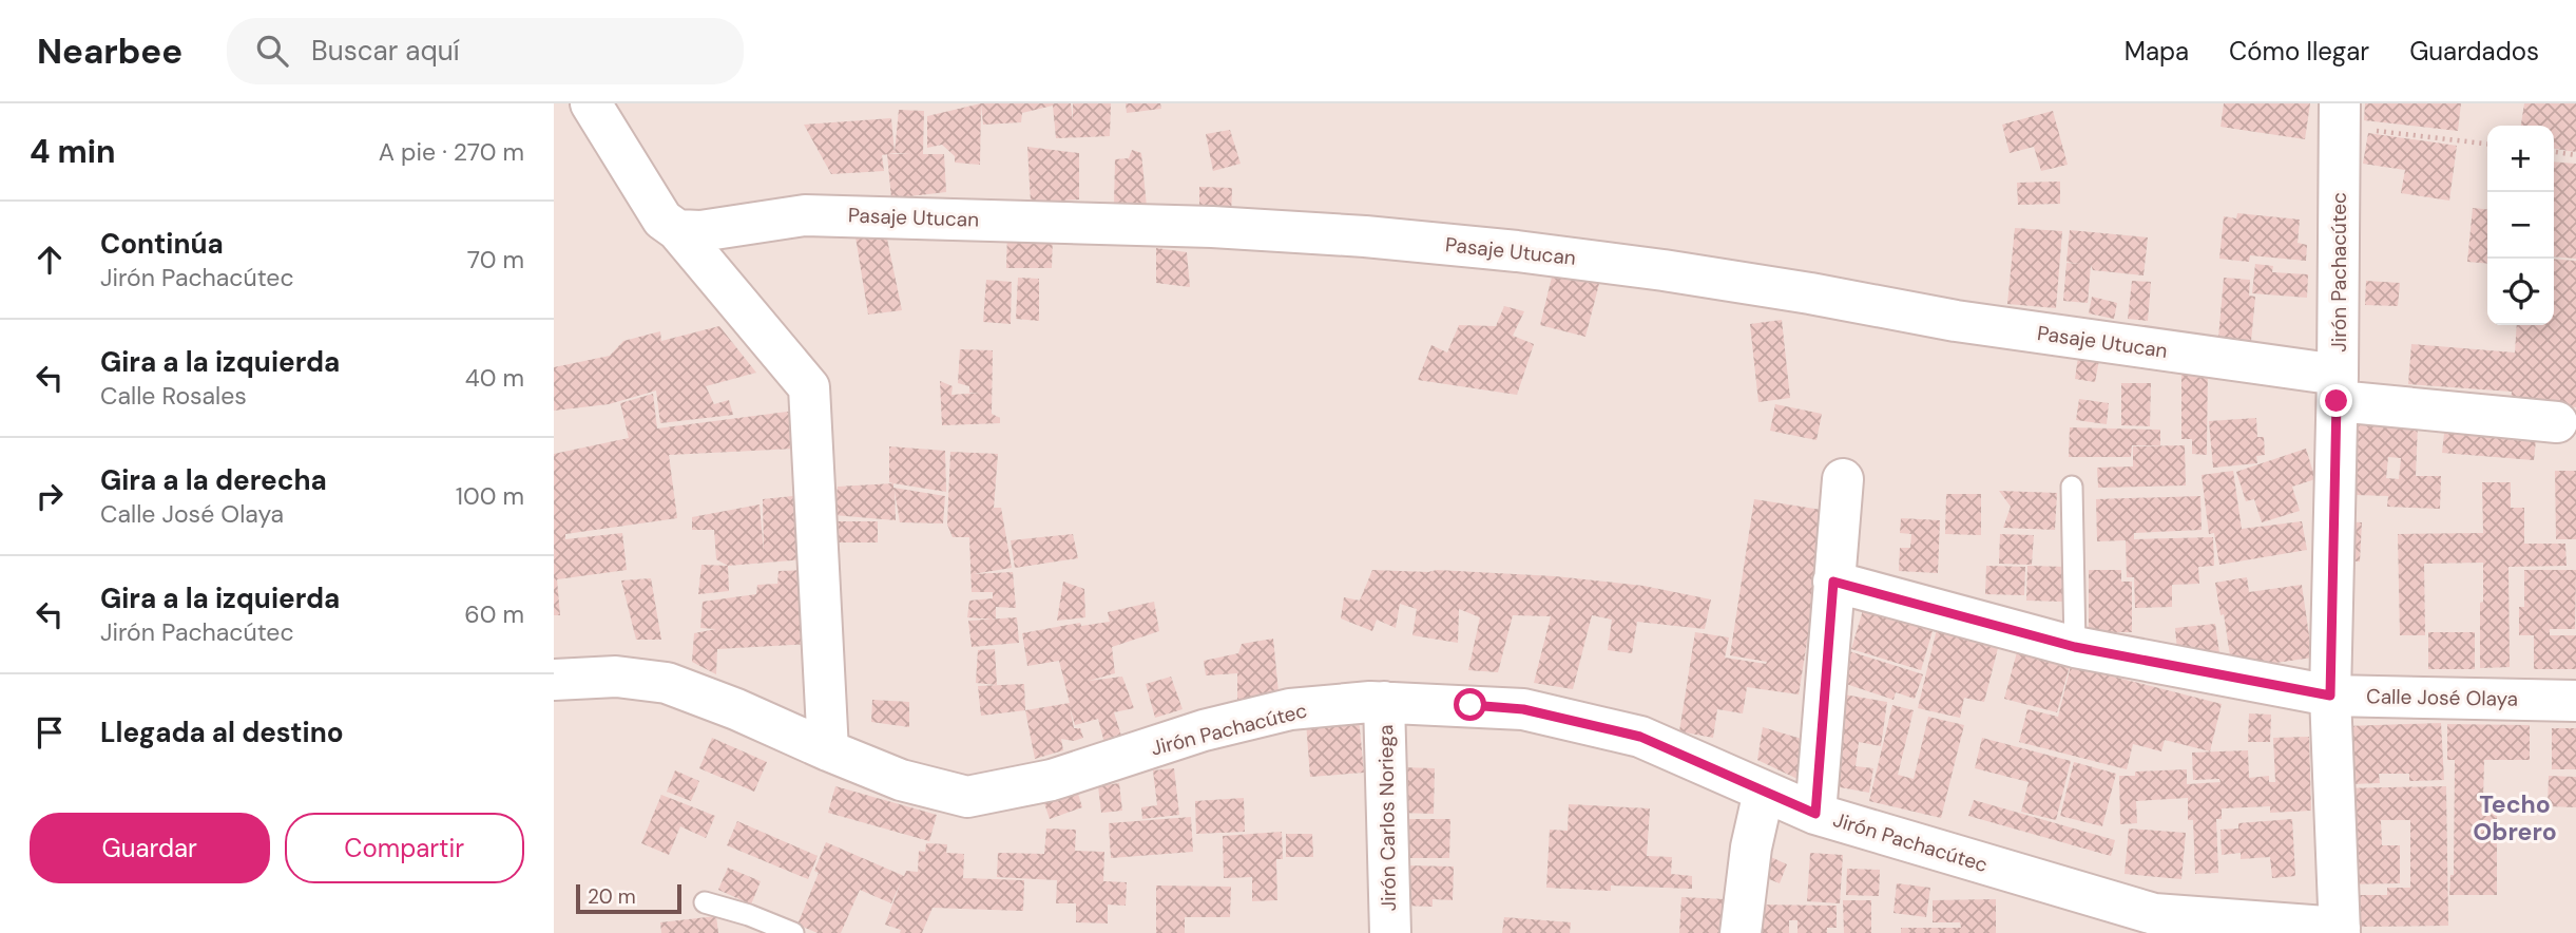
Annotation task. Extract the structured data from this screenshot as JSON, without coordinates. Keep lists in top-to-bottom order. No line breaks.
{"streets":{"street":["Pasaje Utucan","Jirón Pachacútec","Calle José Olaya","Jirón Carlos Noriega"]},"crossings":[["Pasaje Utucan","Jirón Pachacútec"],["Jirón Pachacútec","Calle José Olaya"],["Jirón Pachacútec","Jirón Carlos Noriega"]],"districts":["Techo Obrero"],"scale_bar":"20 m","page":{"header":"Nearbee","search":"Buscar aquí","nav":["Mapa","Cómo llegar","Guardados"],"heading":["4 min","A pie · 270 m"],"map_buttons":["+","−"],"list":[["Continúa","Jirón Pachacútec","70 m"],["Gira a la izquierda","Calle Rosales","40 m"],["Gira a la derecha","Calle José Olaya","100 m"],["Gira a la izquierda","Jirón Pachacútec","60 m"],"Llegada al destino"],"buttons":["Guardar","Compartir"],"scale":"20 m"}}
